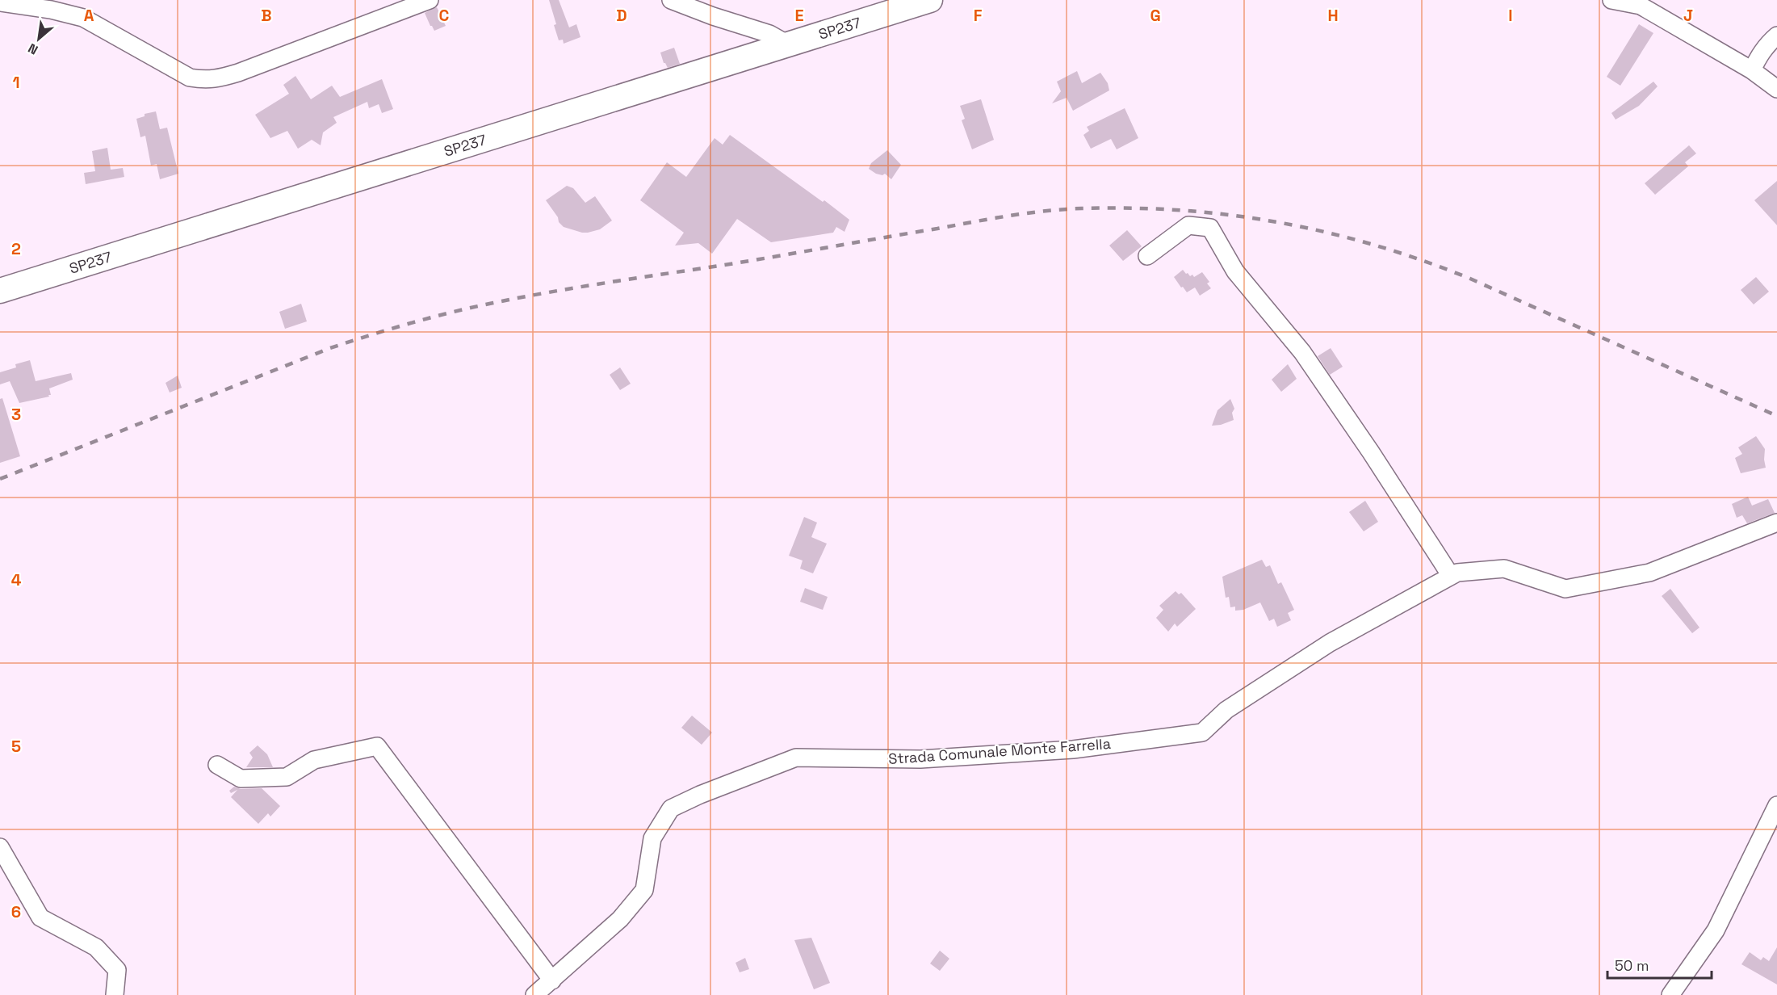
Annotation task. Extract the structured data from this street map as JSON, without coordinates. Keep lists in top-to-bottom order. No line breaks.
{"streets":{"main road":["SP237"],"street":["Strada Comunale Monte Farrella"]},"scale_bar":"50 m","north":"bottom left","grid":{"columns":["A","B","C","D","E","F","G","H","I","J"],"rows":["1","2","3","4","5","6"]}}
